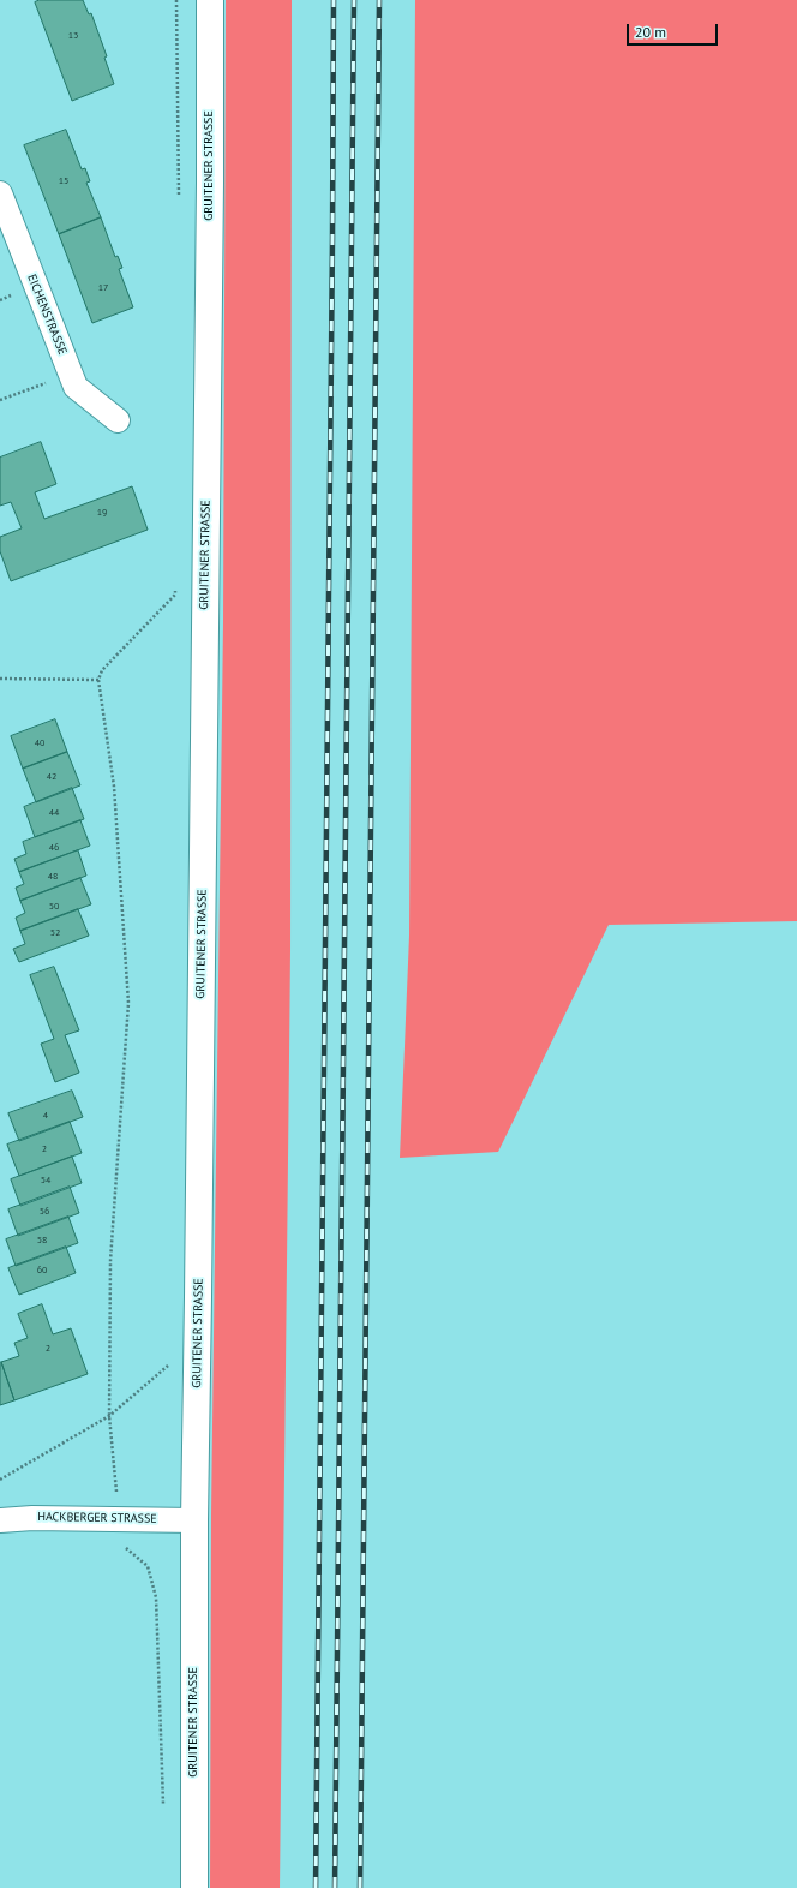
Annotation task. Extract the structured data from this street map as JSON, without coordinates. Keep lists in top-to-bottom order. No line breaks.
{"streets":{"main road":["GRUITENER STRASSE"],"street":["EICHENSTRASSE","HACKBERGER STRASSE"]},"crossings":[["GRUITENER STRASSE","HACKBERGER STRASSE"]],"house_numbers":["13","15","17","19","40","42","44","46","48","50","52","4","2","54","56","58","60","2"],"scale_bar":"20 m"}
